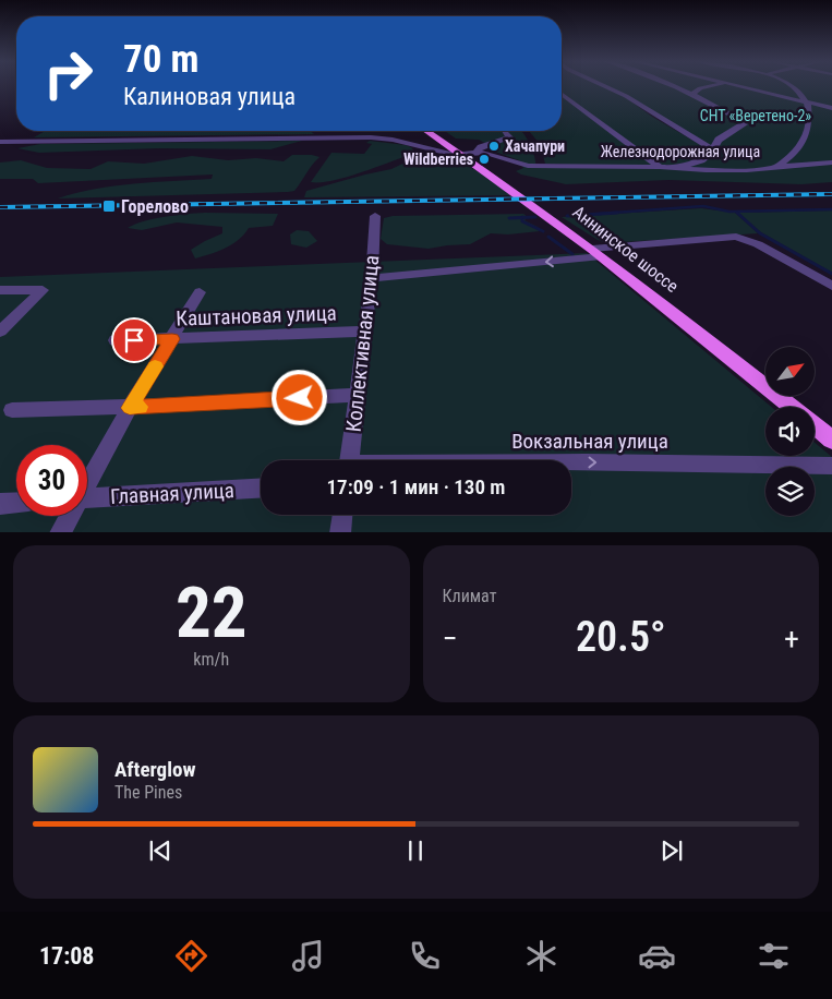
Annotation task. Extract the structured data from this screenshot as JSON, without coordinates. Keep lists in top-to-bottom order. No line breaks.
{"streets":{"main road":["Аннинское шоссе"],"street":["Железнодорожная улица","Каштановая улица","Коллективная улица","Вокзальная улица","Главная улица"]},"crossings":[["Каштановая улица","Коллективная улица"]],"one_way":["Вокзальная улица"],"parks":["СНТ «Веретено-2»"],"places":{"other":["Хачапури","Wildberries"],"transit":["Горелово"]},"north":"top right","page":{"turn":["70 m","Калиновая улица"],"limit":"30","trip":"17:09 · 1 мин · 130 m","tile":[["22","km/h"],"Климат"],"heat":["−","20.5°","+"],"song":["Afterglow","The Pines"],"tabs":"17:08"}}
